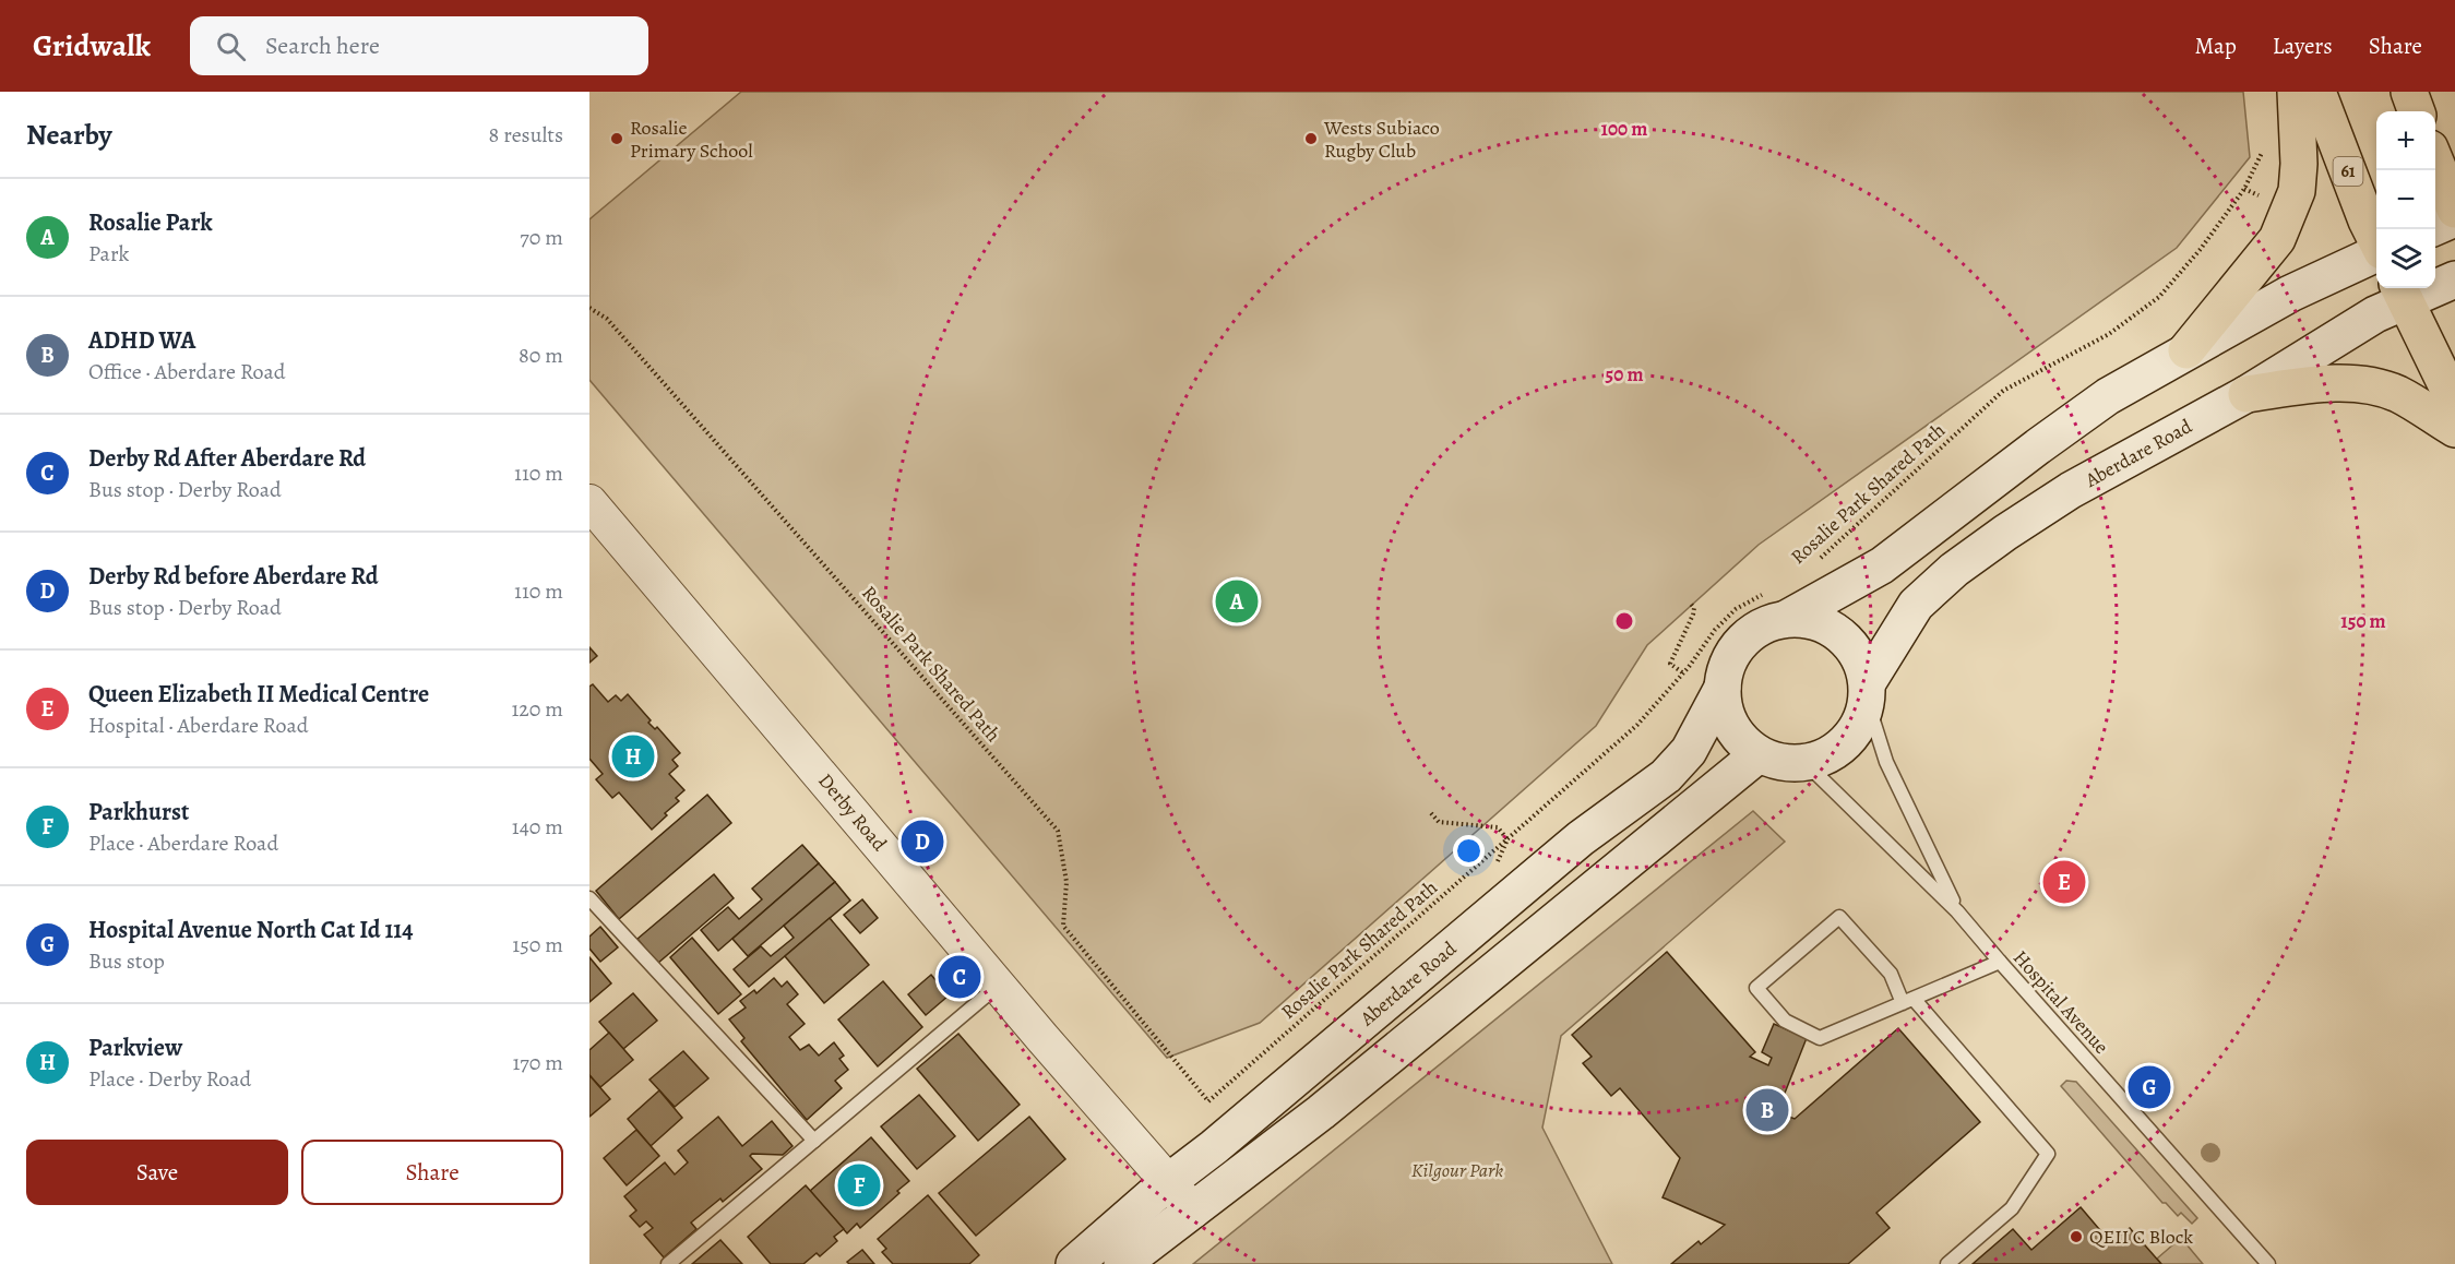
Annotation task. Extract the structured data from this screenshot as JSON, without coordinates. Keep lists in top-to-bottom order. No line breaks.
{"streets":{"main road":["61","Aberdare Road"],"street":["Derby Road"],"lane":["Hospital Avenue"],"path":["Rosalie Park Shared Path"]},"crossings":[["Aberdare Road","Rosalie Park Shared Path"],["Aberdare Road","Derby Road"],["Aberdare Road","Hospital Avenue"],["Rosalie Park Shared Path","Hospital Avenue"]],"parks":["Kilgour Park"],"places":["Rosalie Primary School","Wests Subiaco Rugby Club","QEII C Block"],"page":{"header":"Gridwalk","search":"Search here","nav":["Map","Layers","Share"],"heading":["Nearby","8 results"],"map_buttons":["+","−"],"list":[{"mark":"A","name":"Rosalie Park","note":"Park","value":"70 m"},{"mark":"B","name":"ADHD WA","note":"Office · Aberdare Road","value":"80 m"},{"mark":"C","name":"Derby Rd After Aberdare Rd","note":"Bus stop · Derby Road","value":"110 m"},{"mark":"D","name":"Derby Rd before Aberdare Rd","note":"Bus stop · Derby Road","value":"110 m"},{"mark":"E","name":"Queen Elizabeth II Medical Centre","note":"Hospital · Aberdare Road","value":"120 m"},{"mark":"F","name":"Parkhurst","note":"Place · Aberdare Road","value":"140 m"},{"mark":"G","name":"Hospital Avenue North Cat Id 114","note":"Bus stop","value":"150 m"},{"mark":"H","name":"Parkview","note":"Place · Derby Road","value":"170 m"}],"pins":["A","H","D","E","C","G","B","F"],"buttons":["Save","Share"]},"rings":["100 m","50 m","150 m"]}
